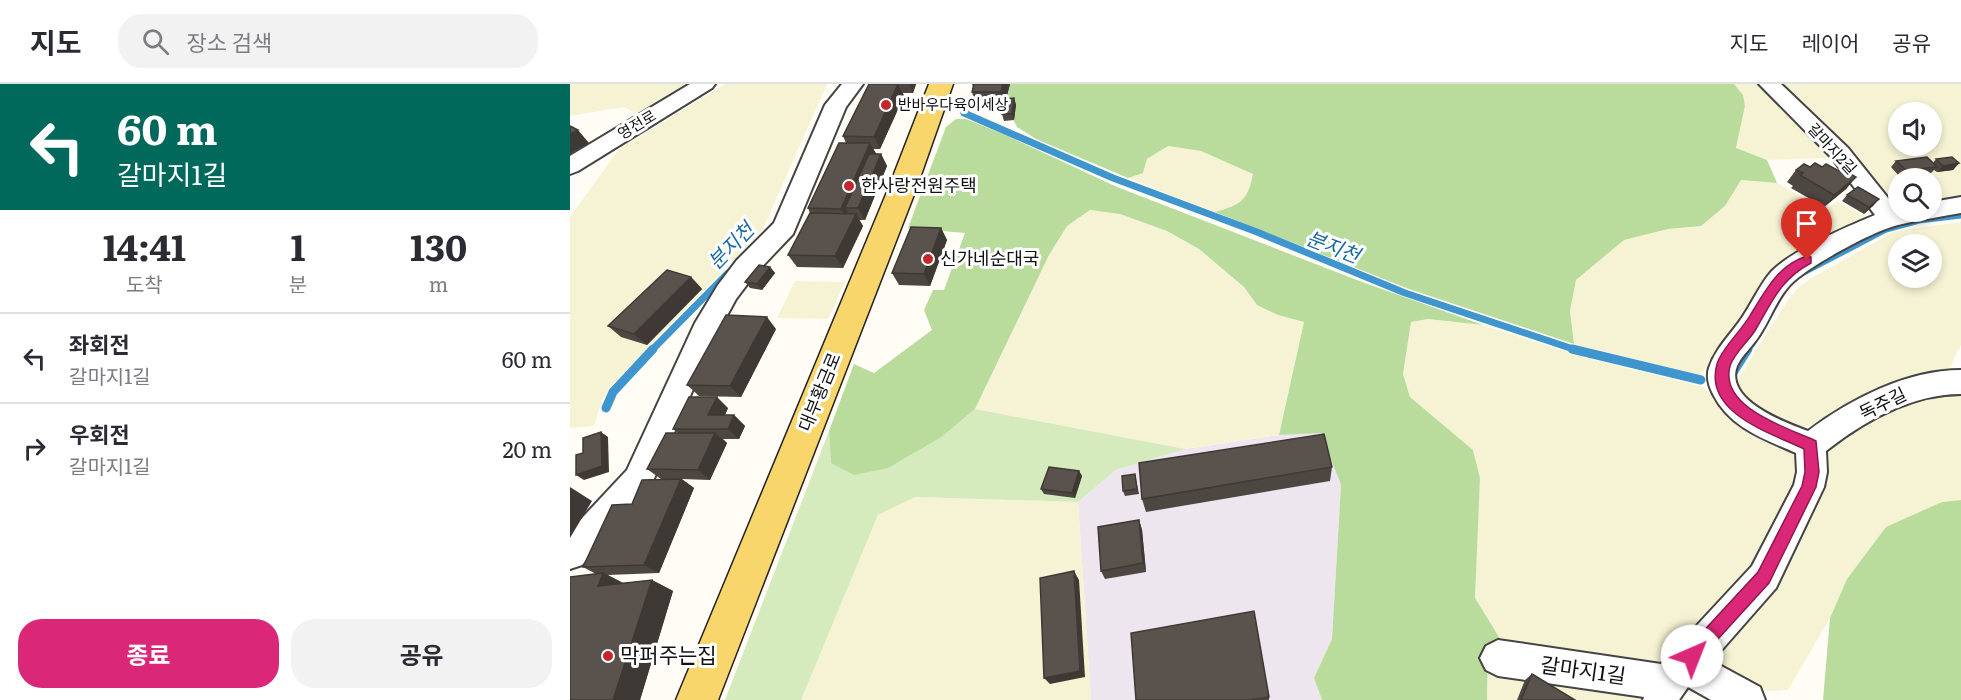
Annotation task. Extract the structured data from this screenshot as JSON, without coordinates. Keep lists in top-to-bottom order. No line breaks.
{"streets":{"main road":["대부황금로"],"street":["영전로","갈마지2길","독주길","갈마지1길"]},"water":["분지천"],"places":["반바우다육이세상","한사랑전원주택","신가네순대국","막퍼주는집"],"page":{"header":"지도","search":"장소 검색","nav":["지도","레이어","공유"],"turn":["60 m","갈마지1길"],"eta":["14:41","도착","1","분","130","m"],"list":[{"name":"좌회전","note":"갈마지1길","value":"60 m"},{"name":"우회전","note":"갈마지1길","value":"20 m"}],"buttons":["종료","공유"]}}
